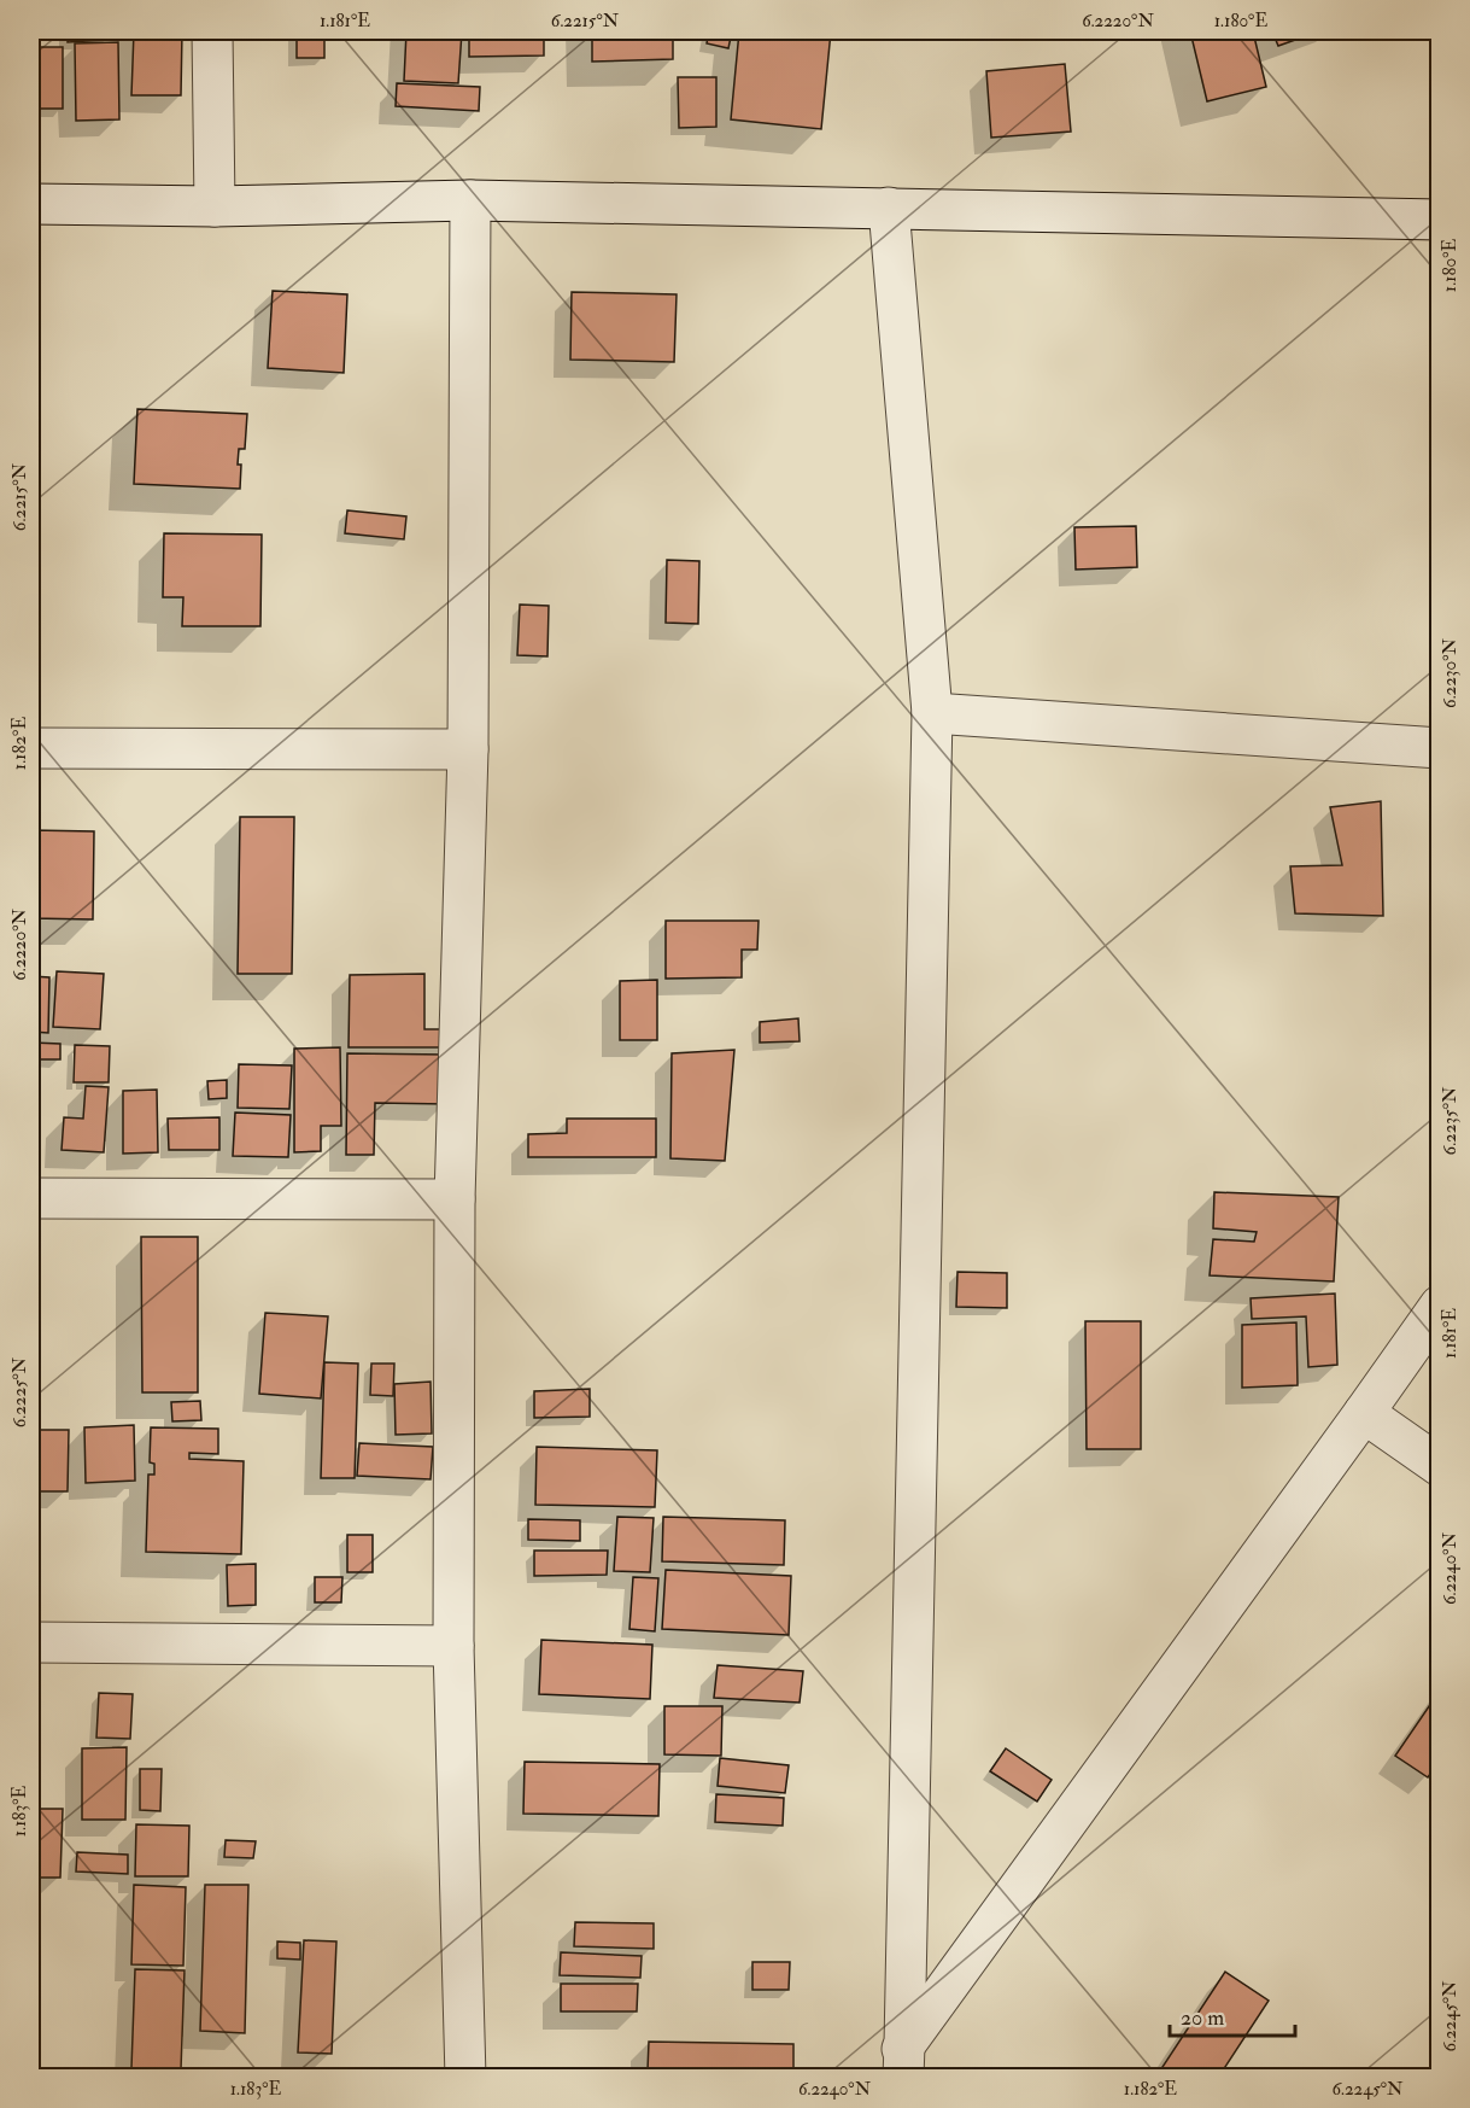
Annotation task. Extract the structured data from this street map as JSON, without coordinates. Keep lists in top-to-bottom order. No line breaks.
{"scale_bar":"20 m","coordinates":["1.181°E","6.2215°N","6.2220°N","1.180°E","6.2230°N","1.182°E","6.2235°N","6.2225°N","6.2240°N","1.183°E","6.2245°N"]}
